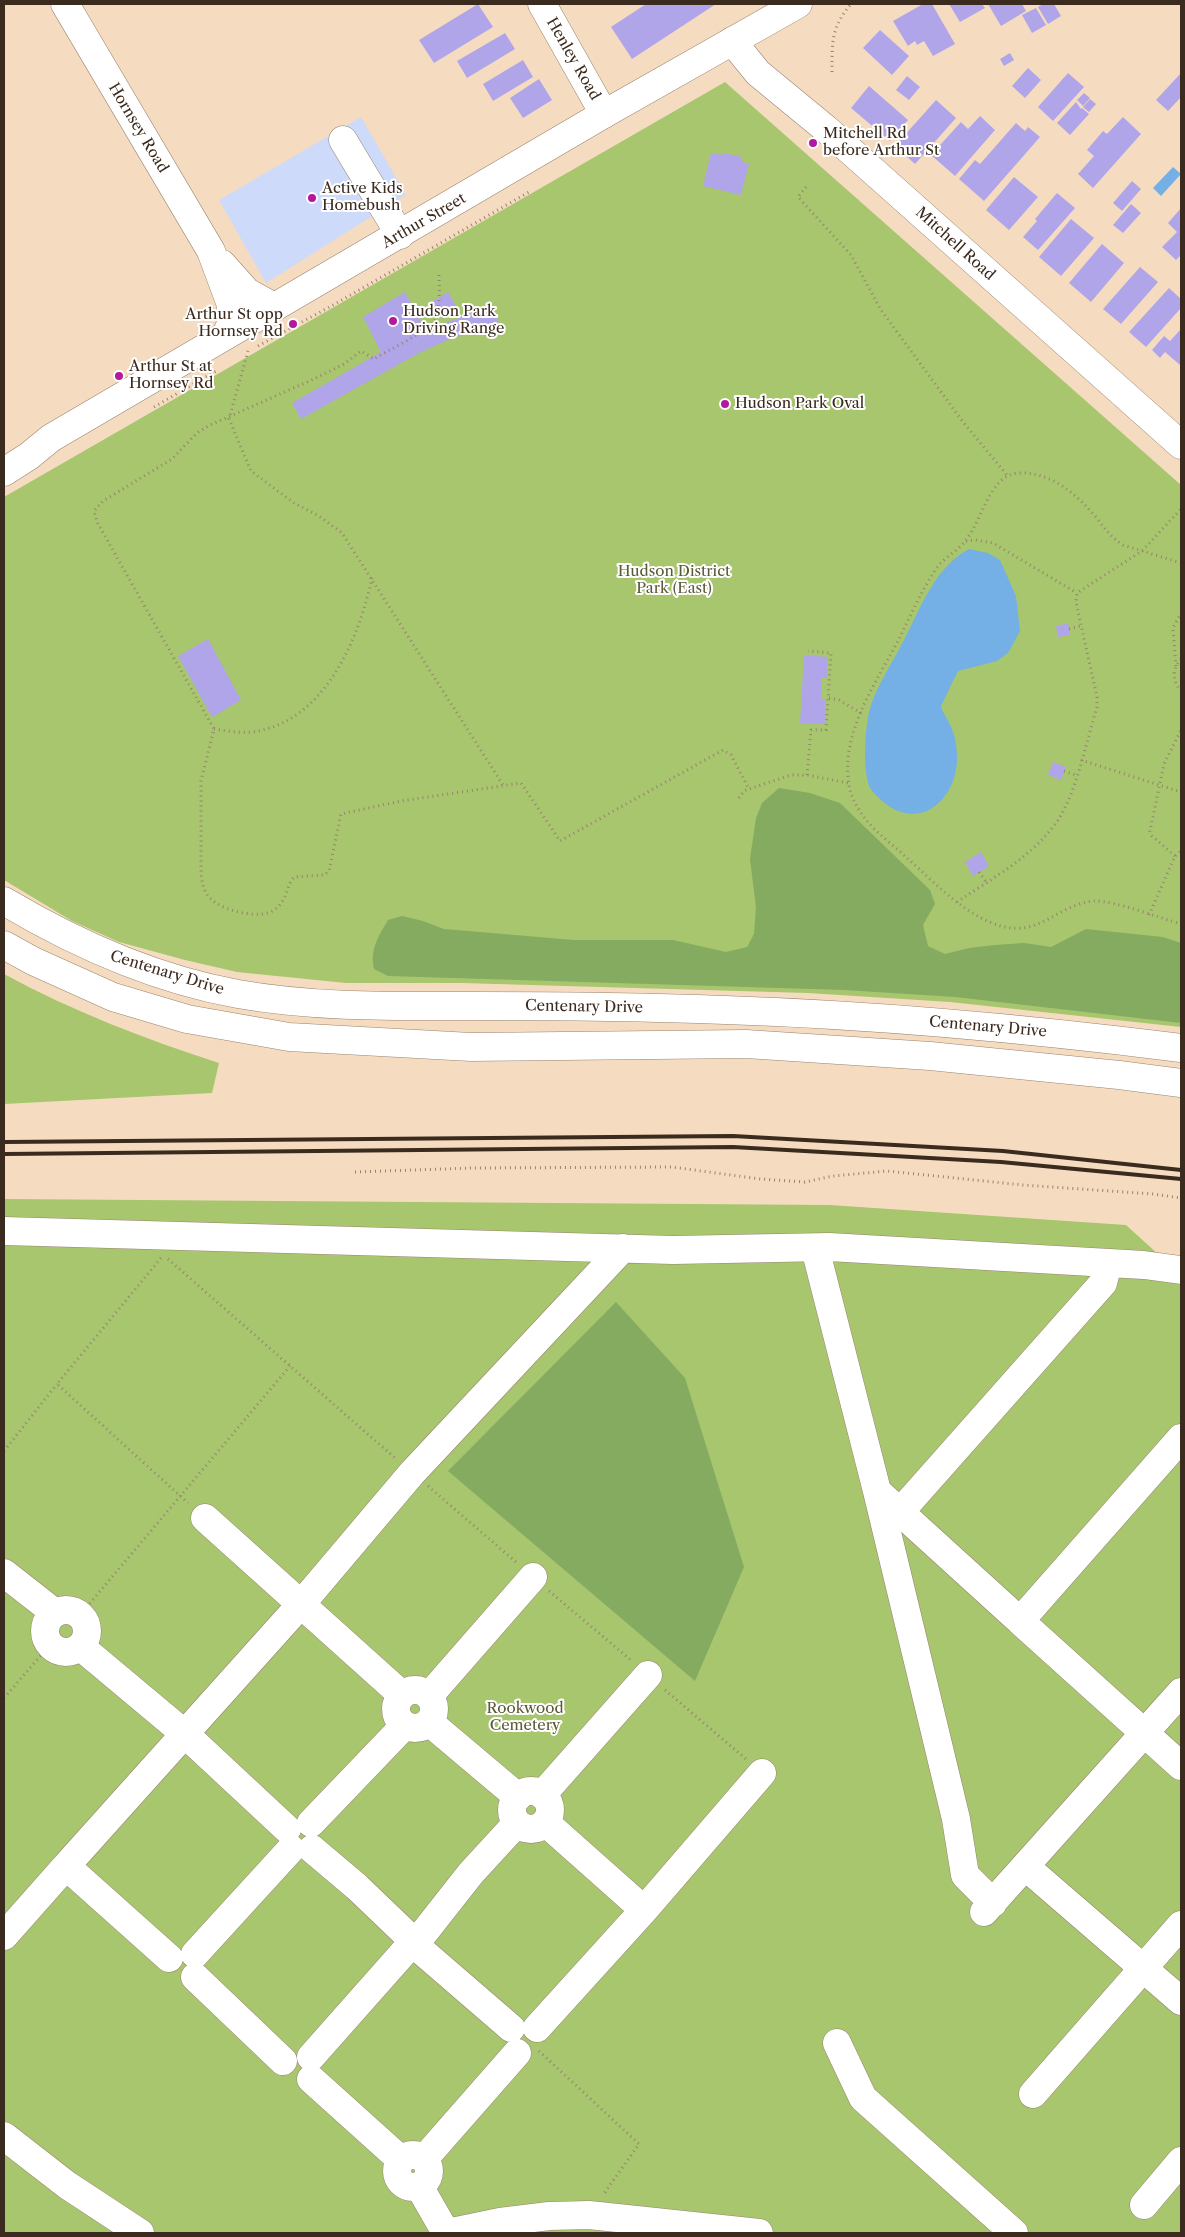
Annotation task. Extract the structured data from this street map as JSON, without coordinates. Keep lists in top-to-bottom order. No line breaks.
{"streets":{"main road":["Henley Road","Hornsey Road","Arthur Street","Mitchell Road","Centenary Drive"]},"crossings":[["Henley Road","Arthur Street"],["Hornsey Road","Arthur Street"],["Arthur Street","Mitchell Road"]],"parks":["Hudson District Park (East)","Rookwood Cemetery"],"places":["Mitchell Rd before Arthur St","Active Kids Homebush","Hudson Park Driving Range","Arthur St opp Hornsey Rd","Arthur St at Hornsey Rd","Hudson Park Oval"]}
